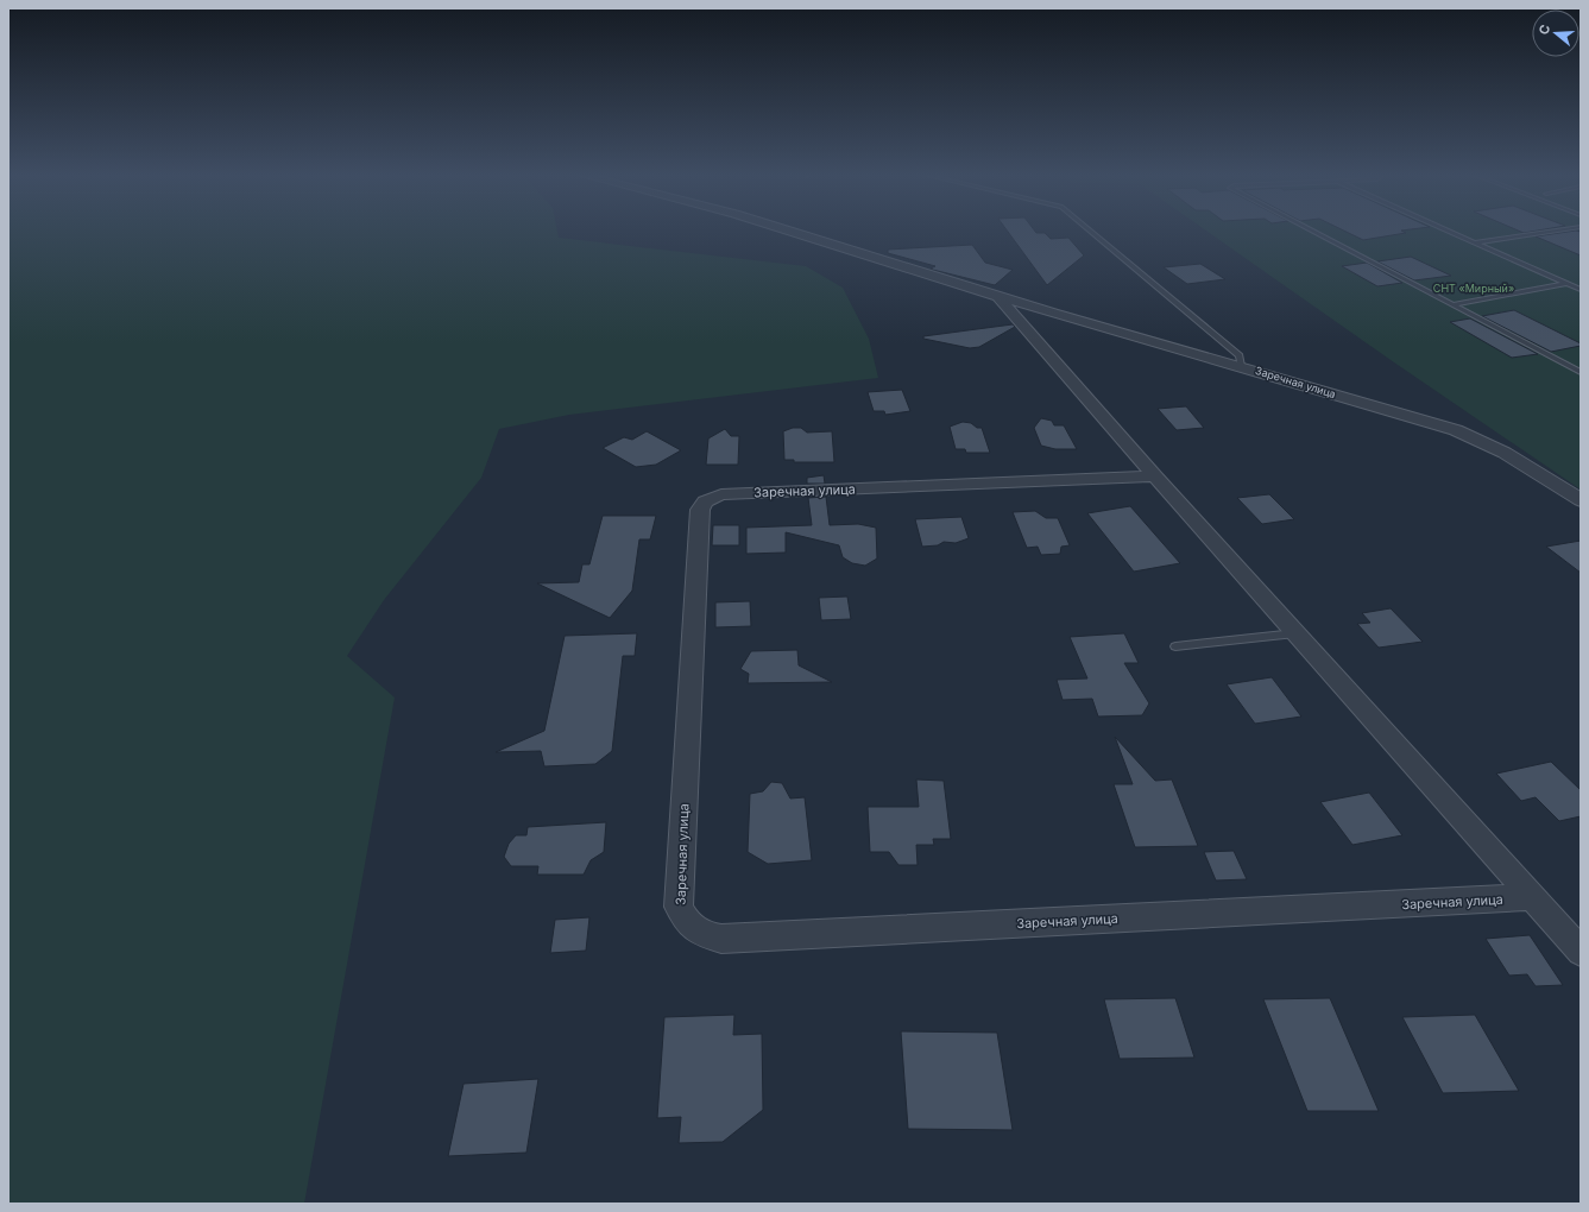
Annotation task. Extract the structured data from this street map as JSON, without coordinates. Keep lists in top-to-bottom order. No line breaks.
{"streets":{"street":["Заречная улица"]},"parks":["СНТ «Мирный»"],"north":"left"}
